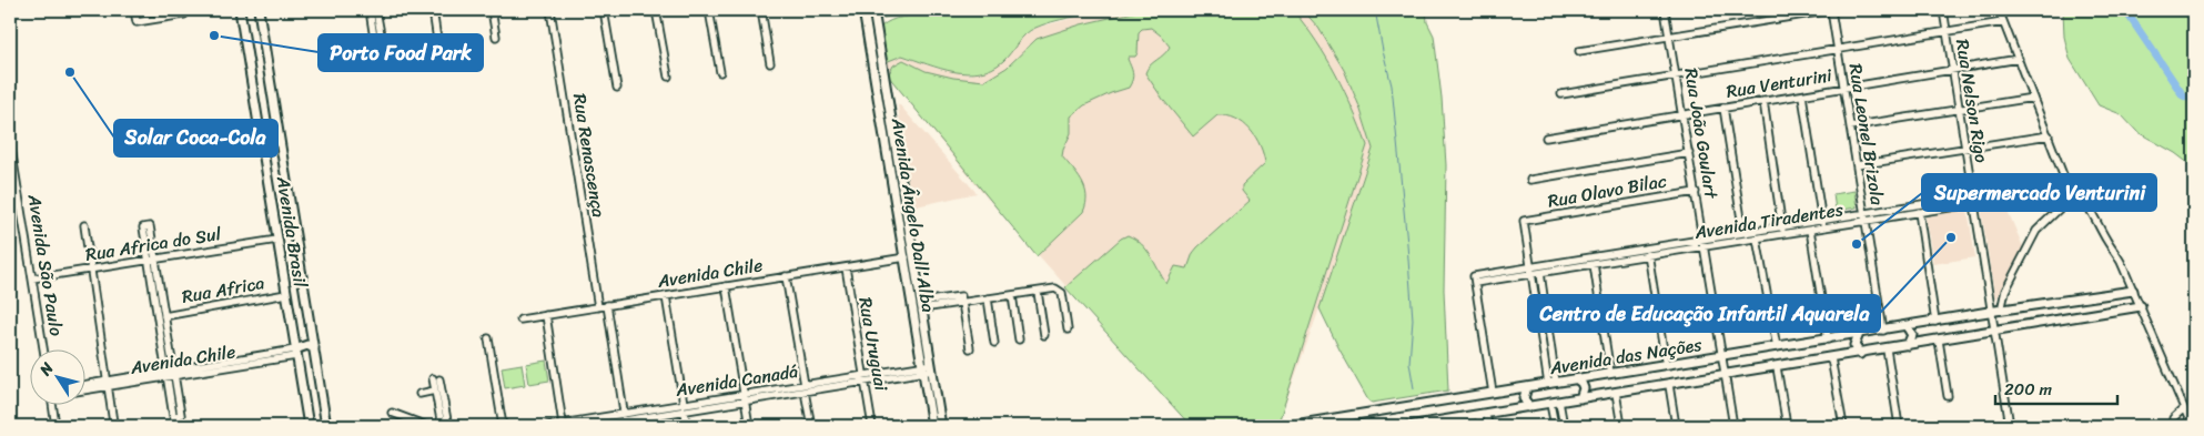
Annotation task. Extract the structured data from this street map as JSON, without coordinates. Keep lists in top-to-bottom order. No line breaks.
{"streets":{"main road":["Avenida Ângelo Dall'Alba","Avenida Brasil","Avenida das Nações"],"street":["Rua Venturini","Rua Nelson Rigo","Rua João Goulart","Rua Leonel Brizola","Rua Renascença","Rua Olavo Bilac","Avenida Tiradentes","Rua Africa do Sul","Avenida São Paulo","Avenida Chile","Rua Africa","Rua Uruguai","Avenida Canadá"]},"crossings":[["Rua Venturini","Rua Nelson Rigo"],["Rua Venturini","Rua João Goulart"],["Rua Venturini","Rua Leonel Brizola"],["Rua Nelson Rigo","Avenida Tiradentes"],["Rua Nelson Rigo","Avenida das Nações"],["Rua João Goulart","Rua Olavo Bilac"],["Rua João Goulart","Avenida Tiradentes"],["Rua João Goulart","Avenida das Nações"],["Rua Leonel Brizola","Avenida Tiradentes"],["Rua Leonel Brizola","Avenida das Nações"],["Rua Renascença","Avenida Chile"],["Rua Olavo Bilac","Avenida Tiradentes"],["Avenida Ângelo Dall'Alba","Avenida Chile"],["Avenida Ângelo Dall'Alba","Avenida Canadá"],["Avenida Tiradentes","Avenida das Nações"],["Avenida Brasil","Rua Africa do Sul"],["Avenida Brasil","Avenida Chile"],["Avenida Brasil","Rua Africa"],["Rua Africa do Sul","Avenida São Paulo"],["Avenida Chile","Rua Uruguai"],["Rua Uruguai","Avenida Canadá"]],"places":["Porto Food Park","Solar Coca-Cola","Centro de Educação Infantil Aquarela","Supermercado Venturini"],"scale_bar":"200 m","north":"top left"}
